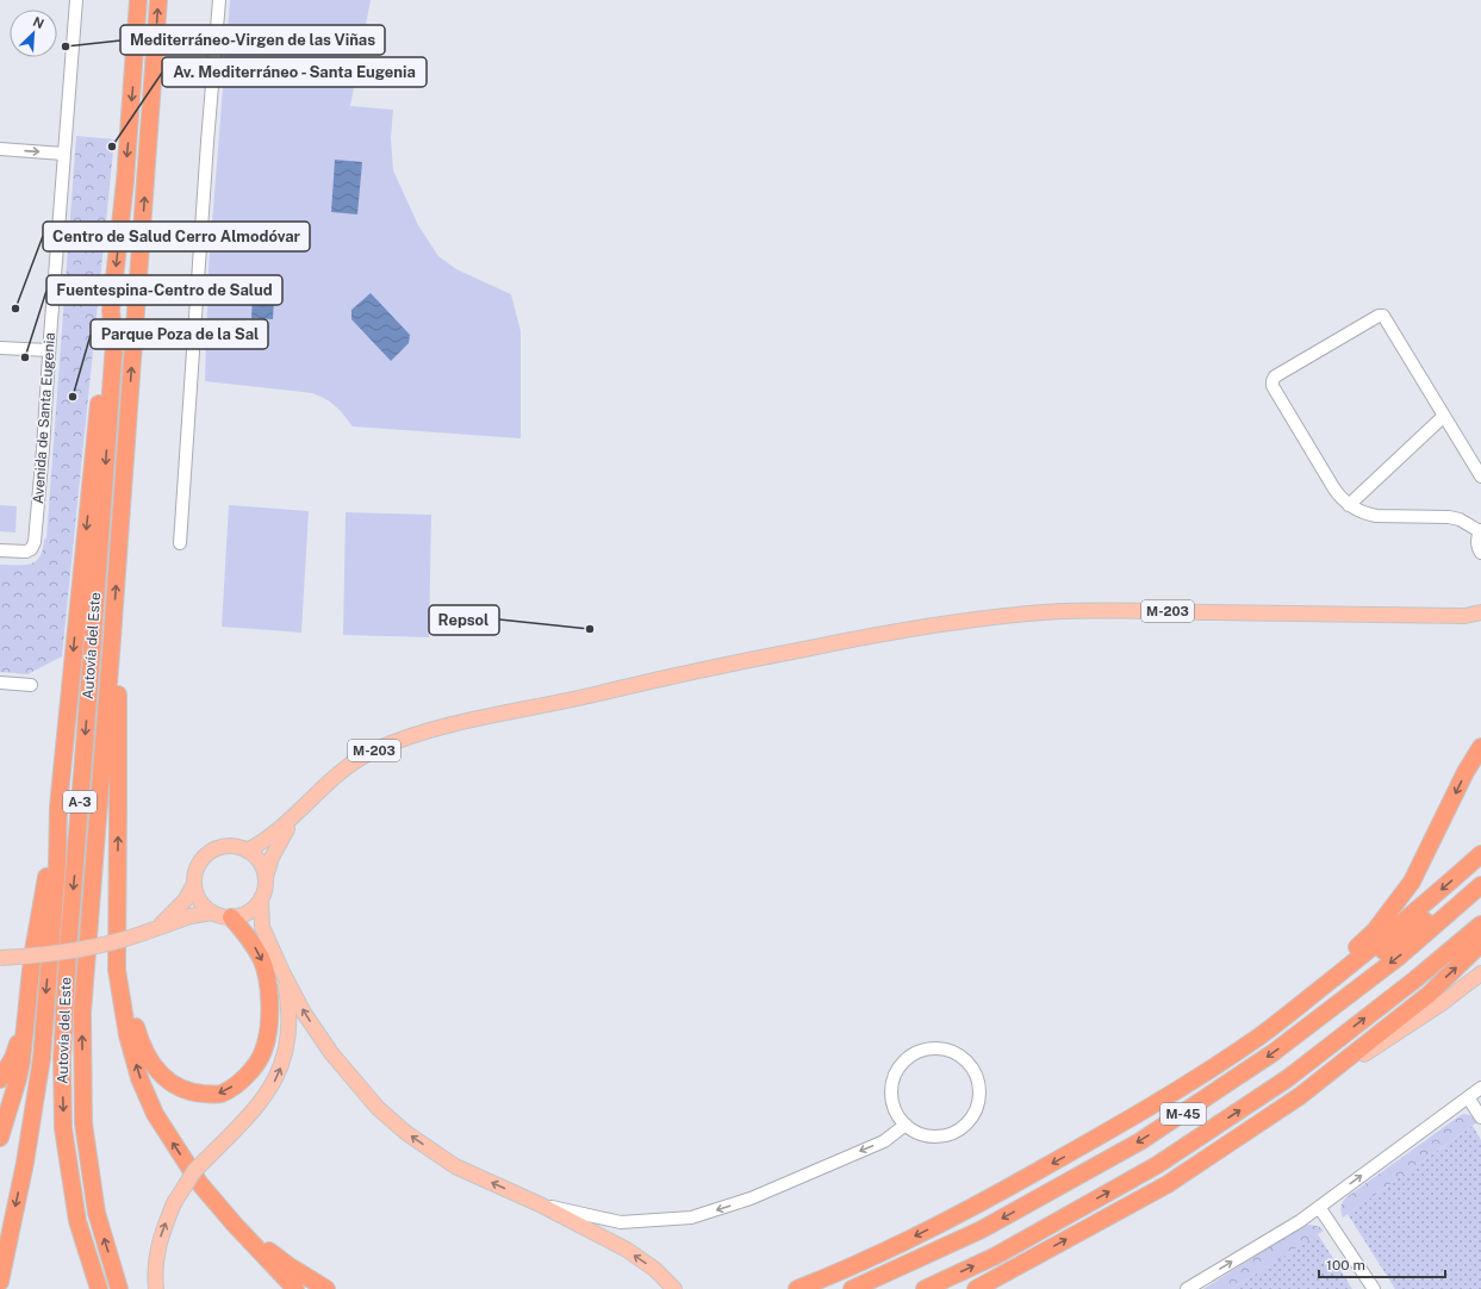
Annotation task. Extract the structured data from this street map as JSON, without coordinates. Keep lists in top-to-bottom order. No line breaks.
{"streets":{"highway":["Autovía del Este","A-3","M-45"],"main road":["M-203"],"street":["Avenida de Santa Eugenia"]},"places":["Mediterráneo-Virgen de las Viñas","Av. Mediterráneo - Santa Eugenia","Centro de Salud Cerro Almodóvar","Fuentespina-Centro de Salud","Parque Poza de la Sal","Repsol"],"scale_bar":"100 m","north":"top right"}
